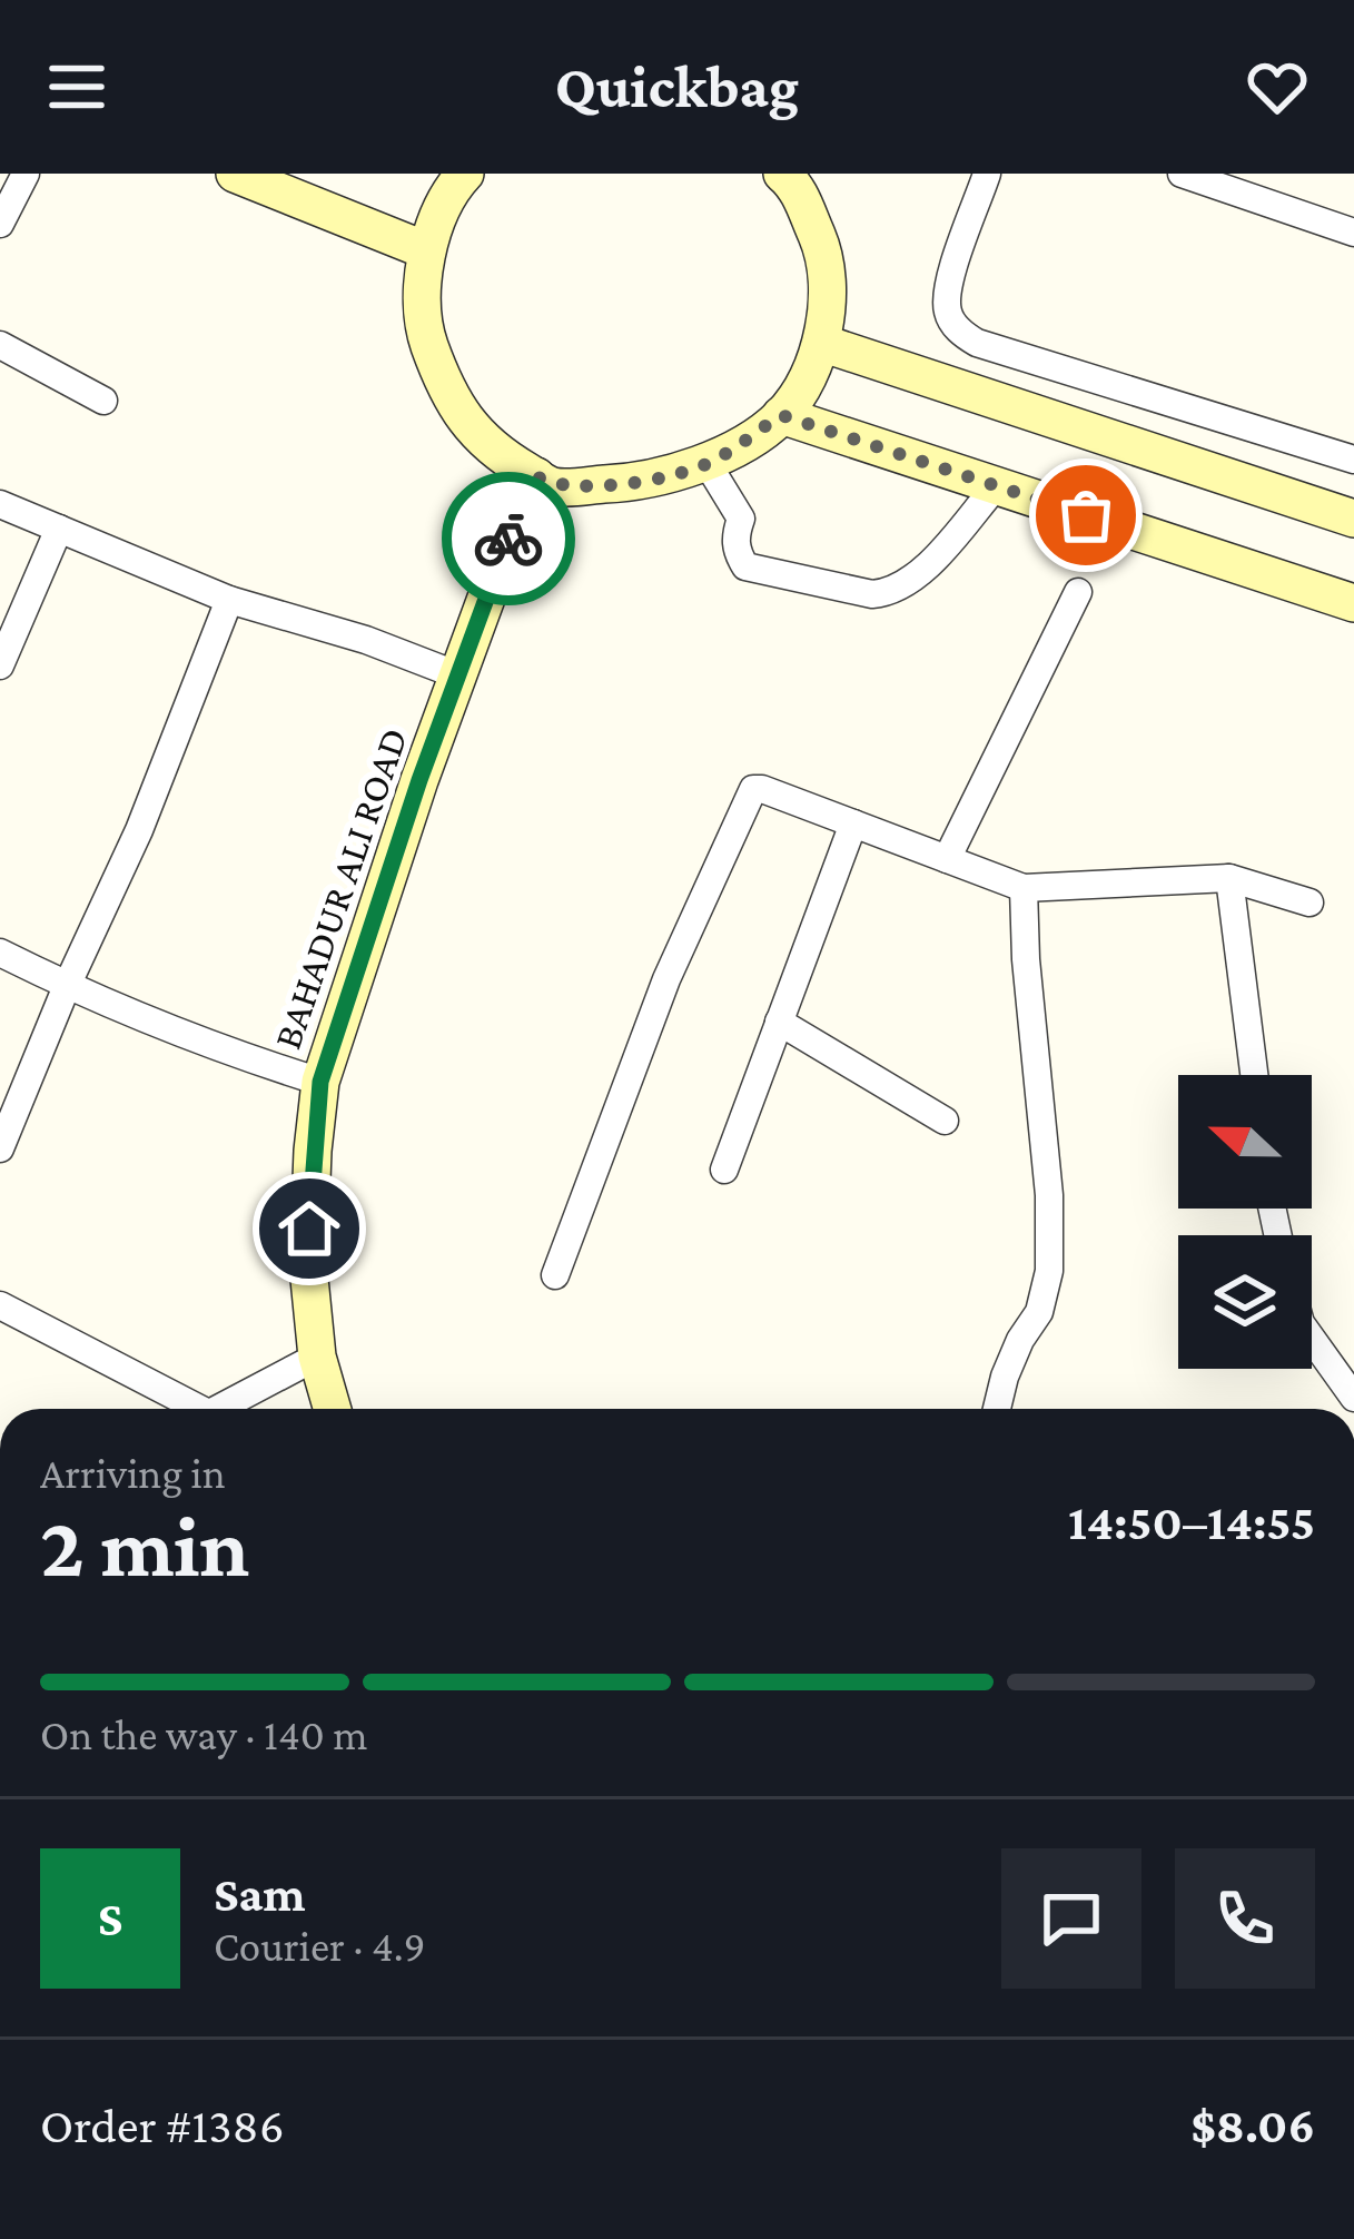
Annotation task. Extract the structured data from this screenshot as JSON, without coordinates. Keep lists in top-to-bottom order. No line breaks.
{"streets":{"main road":["BAHADUR ALI ROAD"]},"north":"left","page":{"header":"Quickbag","heading":["2 min","Arriving in","14:50–14:55"],"panel":["Sam","Courier · 4.9","Order #1386","$8.06"],"bar":"On the way · 140 m","round":"S"}}
